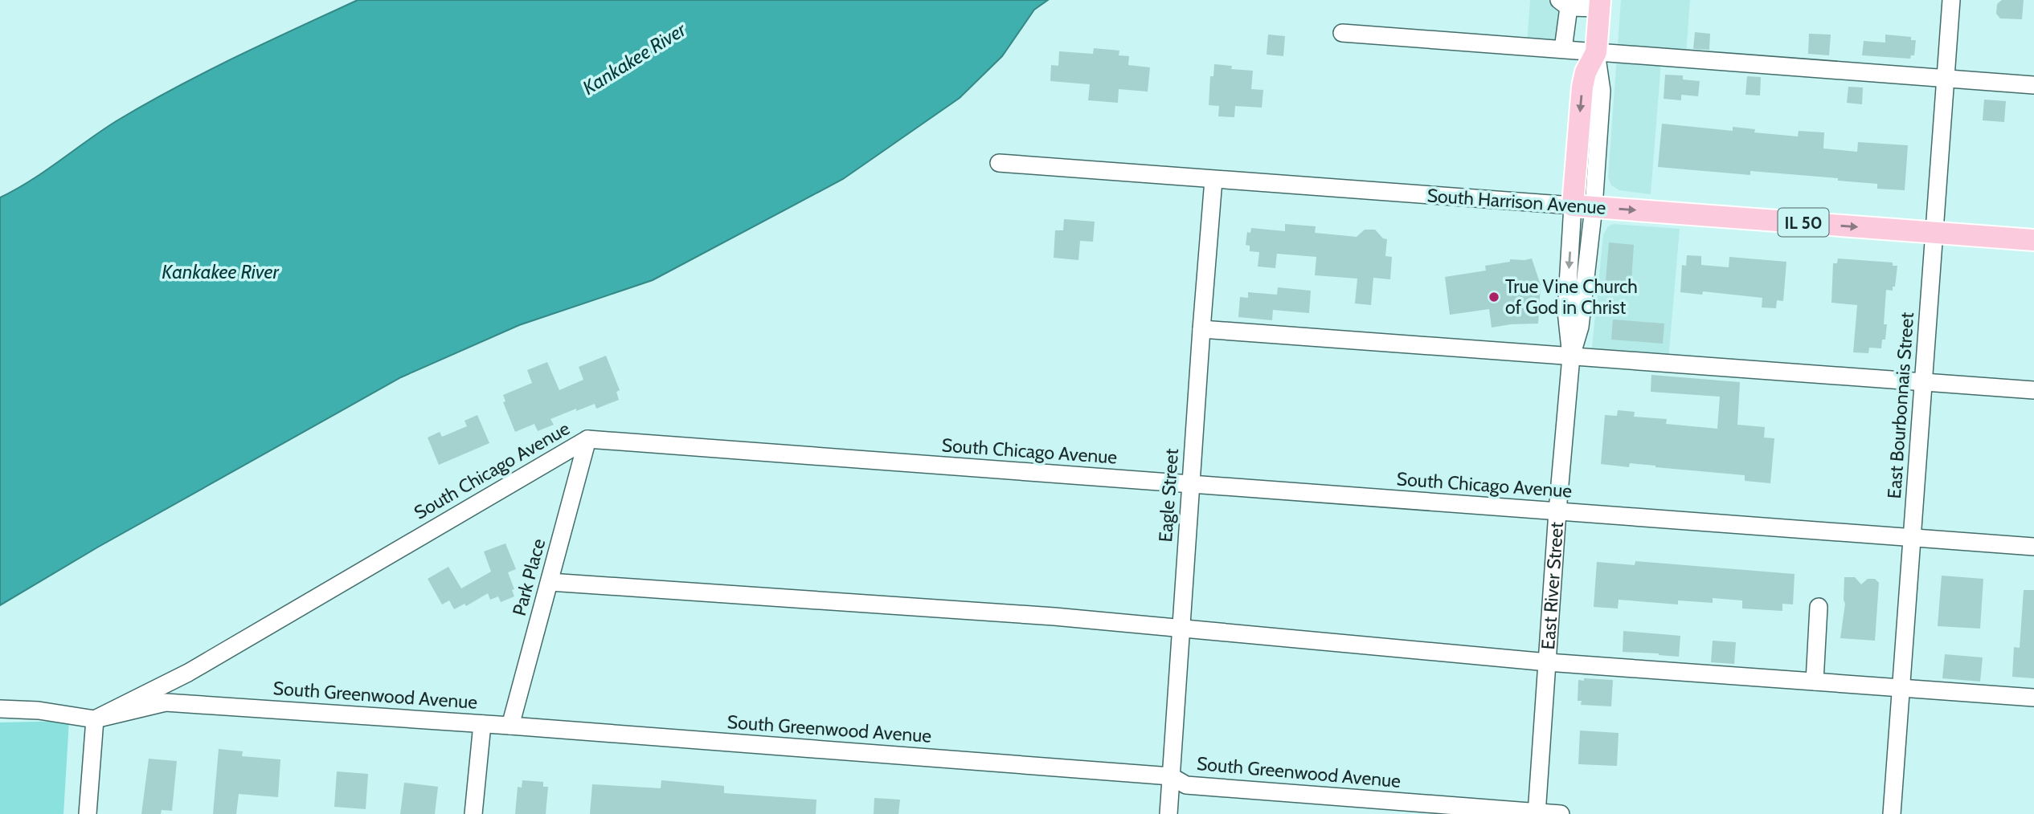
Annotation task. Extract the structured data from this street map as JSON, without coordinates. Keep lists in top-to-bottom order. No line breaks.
{"streets":{"main road":["South Harrison Avenue","IL 50","East River Street"],"street":["East Bourbonnais Street","South Chicago Avenue","Eagle Street","Park Place","South Greenwood Avenue"]},"crossings":[["South Harrison Avenue","East Bourbonnais Street"],["South Harrison Avenue","Eagle Street"],["South Harrison Avenue","East River Street"],["East Bourbonnais Street","South Chicago Avenue"],["South Chicago Avenue","Eagle Street"],["South Chicago Avenue","Park Place"],["South Chicago Avenue","East River Street"],["South Chicago Avenue","South Greenwood Avenue"],["Eagle Street","South Greenwood Avenue"],["Park Place","South Greenwood Avenue"],["East River Street","South Greenwood Avenue"]],"water":["Kankakee River"],"places":["True Vine Church of God in Christ"]}
